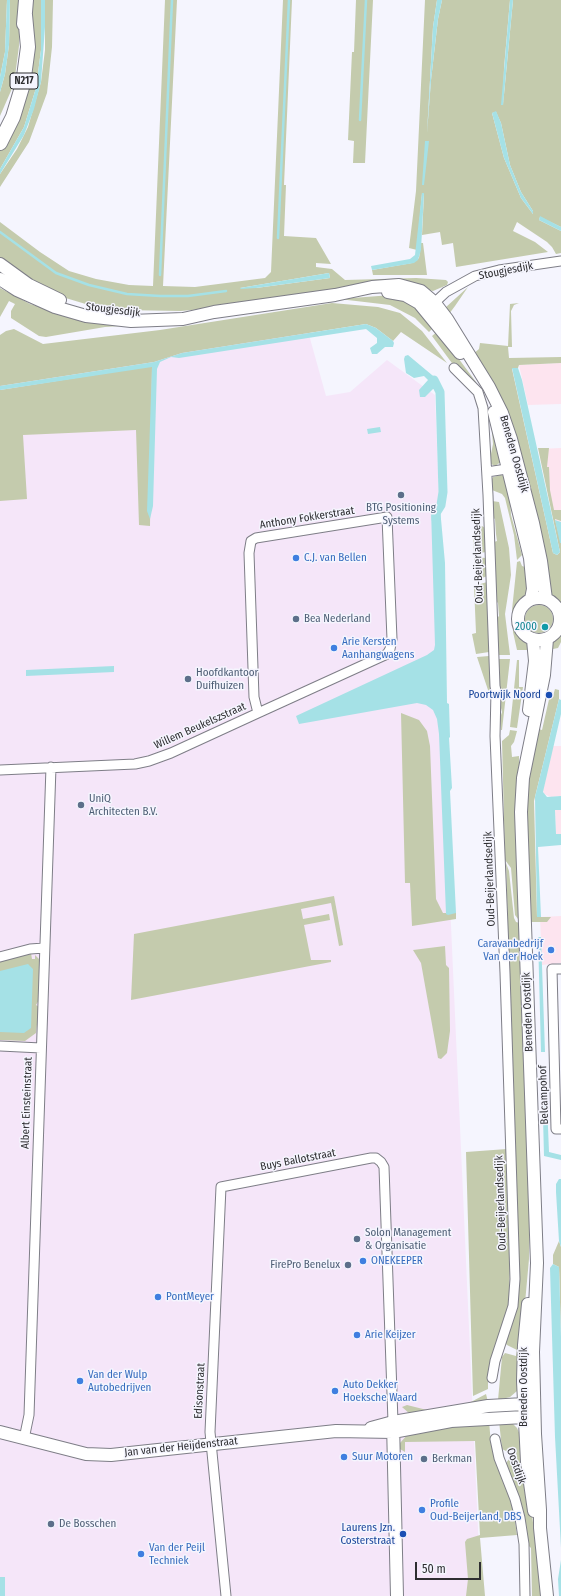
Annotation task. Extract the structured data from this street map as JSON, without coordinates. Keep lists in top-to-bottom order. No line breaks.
{"streets":{"main road":["N217","Stougjesdijk","Beneden Oostdijk","Jan van der Heijdenstraat"],"street":["Anthony Fokkerstraat","Oud-Beijerlandsedijk","Willem Beukelszstraat","Belcampohof","Albert Einsteinstraat","Buys Ballotstraat","Edisonstraat","Oostdijk"]},"crossings":[["Stougjesdijk","Beneden Oostdijk"],["Beneden Oostdijk","Jan van der Heijdenstraat"],["Anthony Fokkerstraat","Willem Beukelszstraat"],["Willem Beukelszstraat","Albert Einsteinstraat"],["Albert Einsteinstraat","Jan van der Heijdenstraat"],["Buys Ballotstraat","Edisonstraat"],["Buys Ballotstraat","Jan van der Heijdenstraat"],["Edisonstraat","Jan van der Heijdenstraat"]],"places":["BTG Positioning Systems","C.J. van Bellen","Bea Nederland","2000","Arie Kersten Aanhangwagens","Hoofdkantoor Duifhuizen","Poortwijk Noord","UniQ Architecten B.V.","Caravanbedrijf Van der Hoek","Solon Management & Organisatie","ONEKEEPER","FirePro Benelux","PontMeyer","Arie Keijzer","Van der Wulp Autobedrijven","Auto Dekker Hoeksche Waard","Suur Motoren","Berkman","Profile Oud-Beijerland, DBS","De Bosschen","Laurens Jzn. Costerstraat","Van der Peijl Techniek"],"scale_bar":"50 m"}
